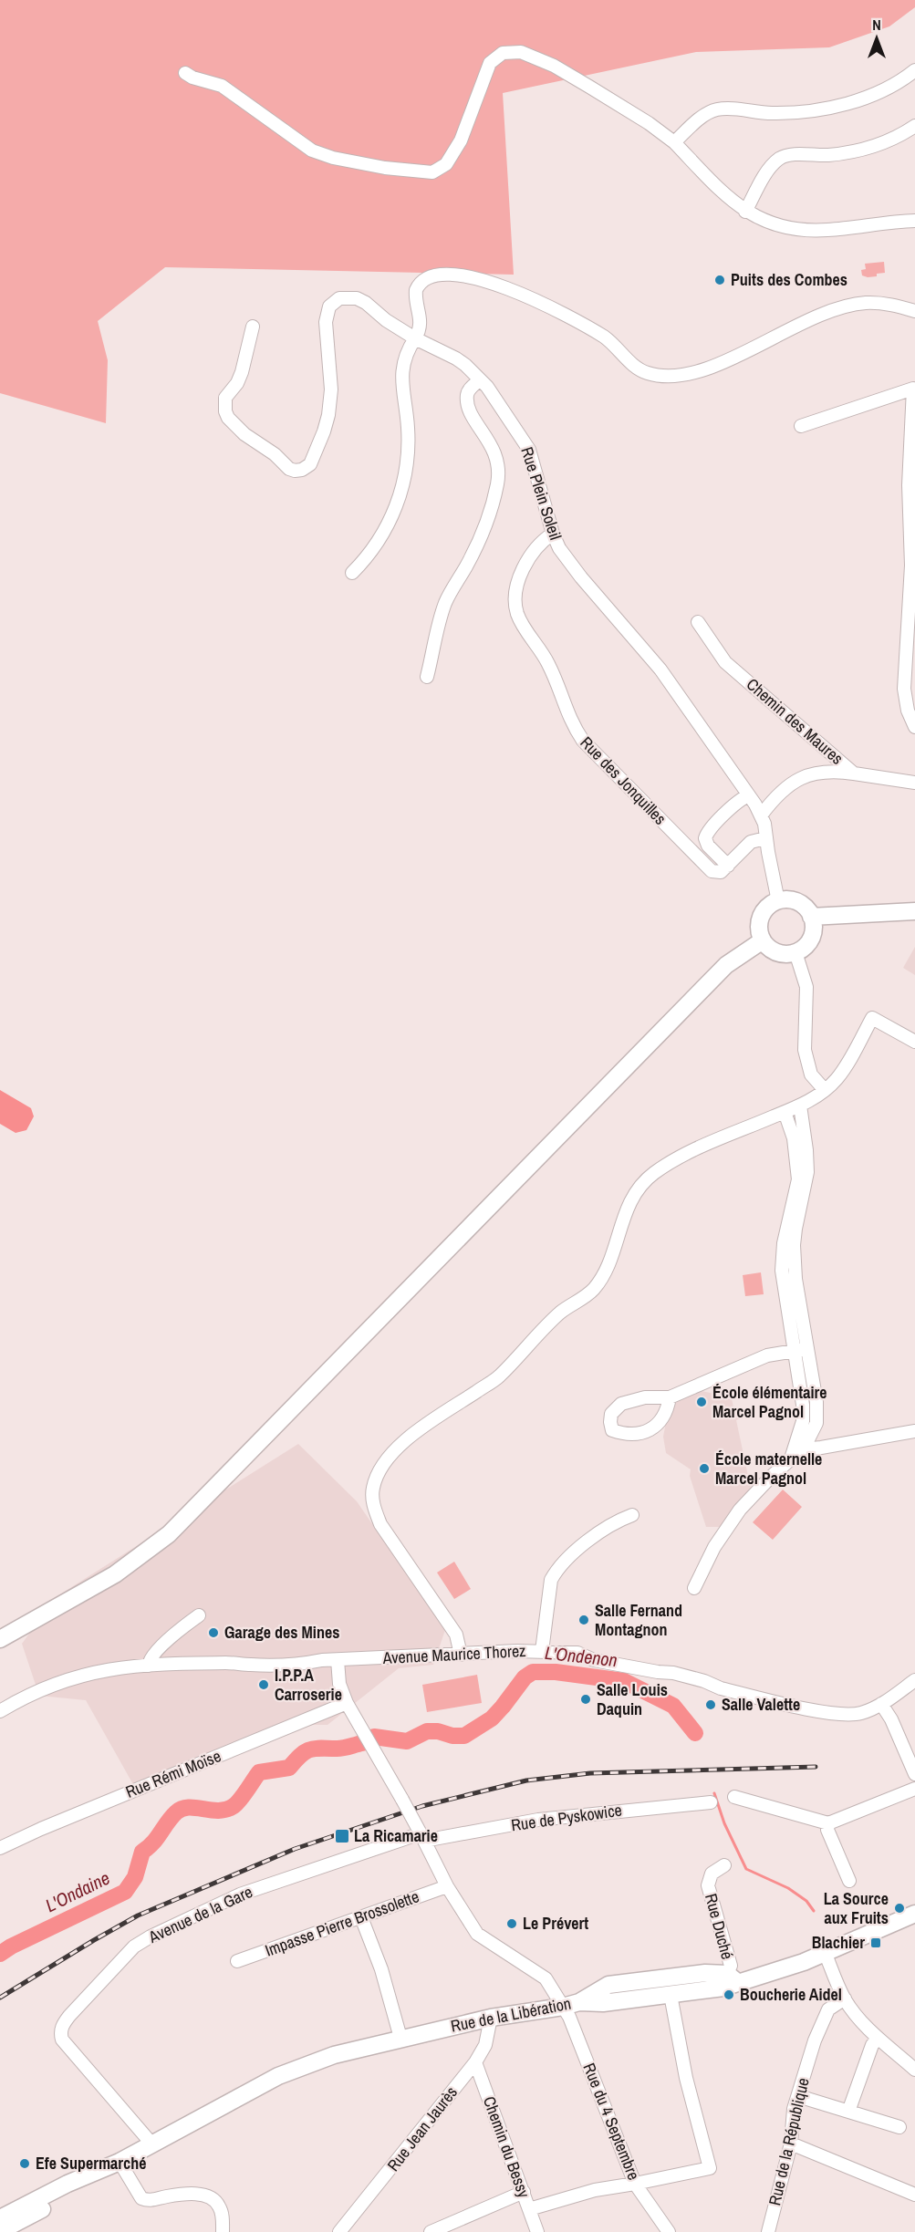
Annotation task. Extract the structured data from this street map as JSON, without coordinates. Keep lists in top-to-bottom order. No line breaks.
{"streets":{"main road":["Rue de la Libération"],"street":["Rue Plein Soleil","Chemin des Maures","Rue des Jonquilles","Avenue Maurice Thorez","Rue Rémi Moïse","Rue de Pyskowice","Avenue de la Gare","Impasse Pierre Brossolette","Rue Duché","Rue du 4 Septembre","Rue Jean Jaurès","Rue de la République","Chemin du Bessy"]},"crossings":[["Rue Plein Soleil","Rue des Jonquilles"],["Avenue Maurice Thorez","Rue du 4 Septembre"],["Rue Rémi Moïse","Rue du 4 Septembre"],["Rue de Pyskowice","Avenue de la Gare"],["Rue de Pyskowice","Rue du 4 Septembre"],["Avenue de la Gare","Rue de la Libération"],["Avenue de la Gare","Rue du 4 Septembre"],["Impasse Pierre Brossolette","Rue du 4 Septembre"],["Rue Duché","Rue de la Libération"],["Rue de la Libération","Rue du 4 Septembre"],["Rue de la Libération","Rue Jean Jaurès"],["Rue Jean Jaurès","Chemin du Bessy"]],"water":["L'Ondenon","L'Ondaine"],"places":{"other":["Puits des Combes","École élémentaire Marcel Pagnol","École maternelle Marcel Pagnol","Salle Fernand Montagnon","Garage des Mines","I.P.P.A Carroserie","Salle Louis Daquin","Salle Valette","La Source aux Fruits","Le Prévert","Boucherie Aidel","Efe Supermarché"],"transit":["La Ricamarie","Blachier"]},"north":"top"}
